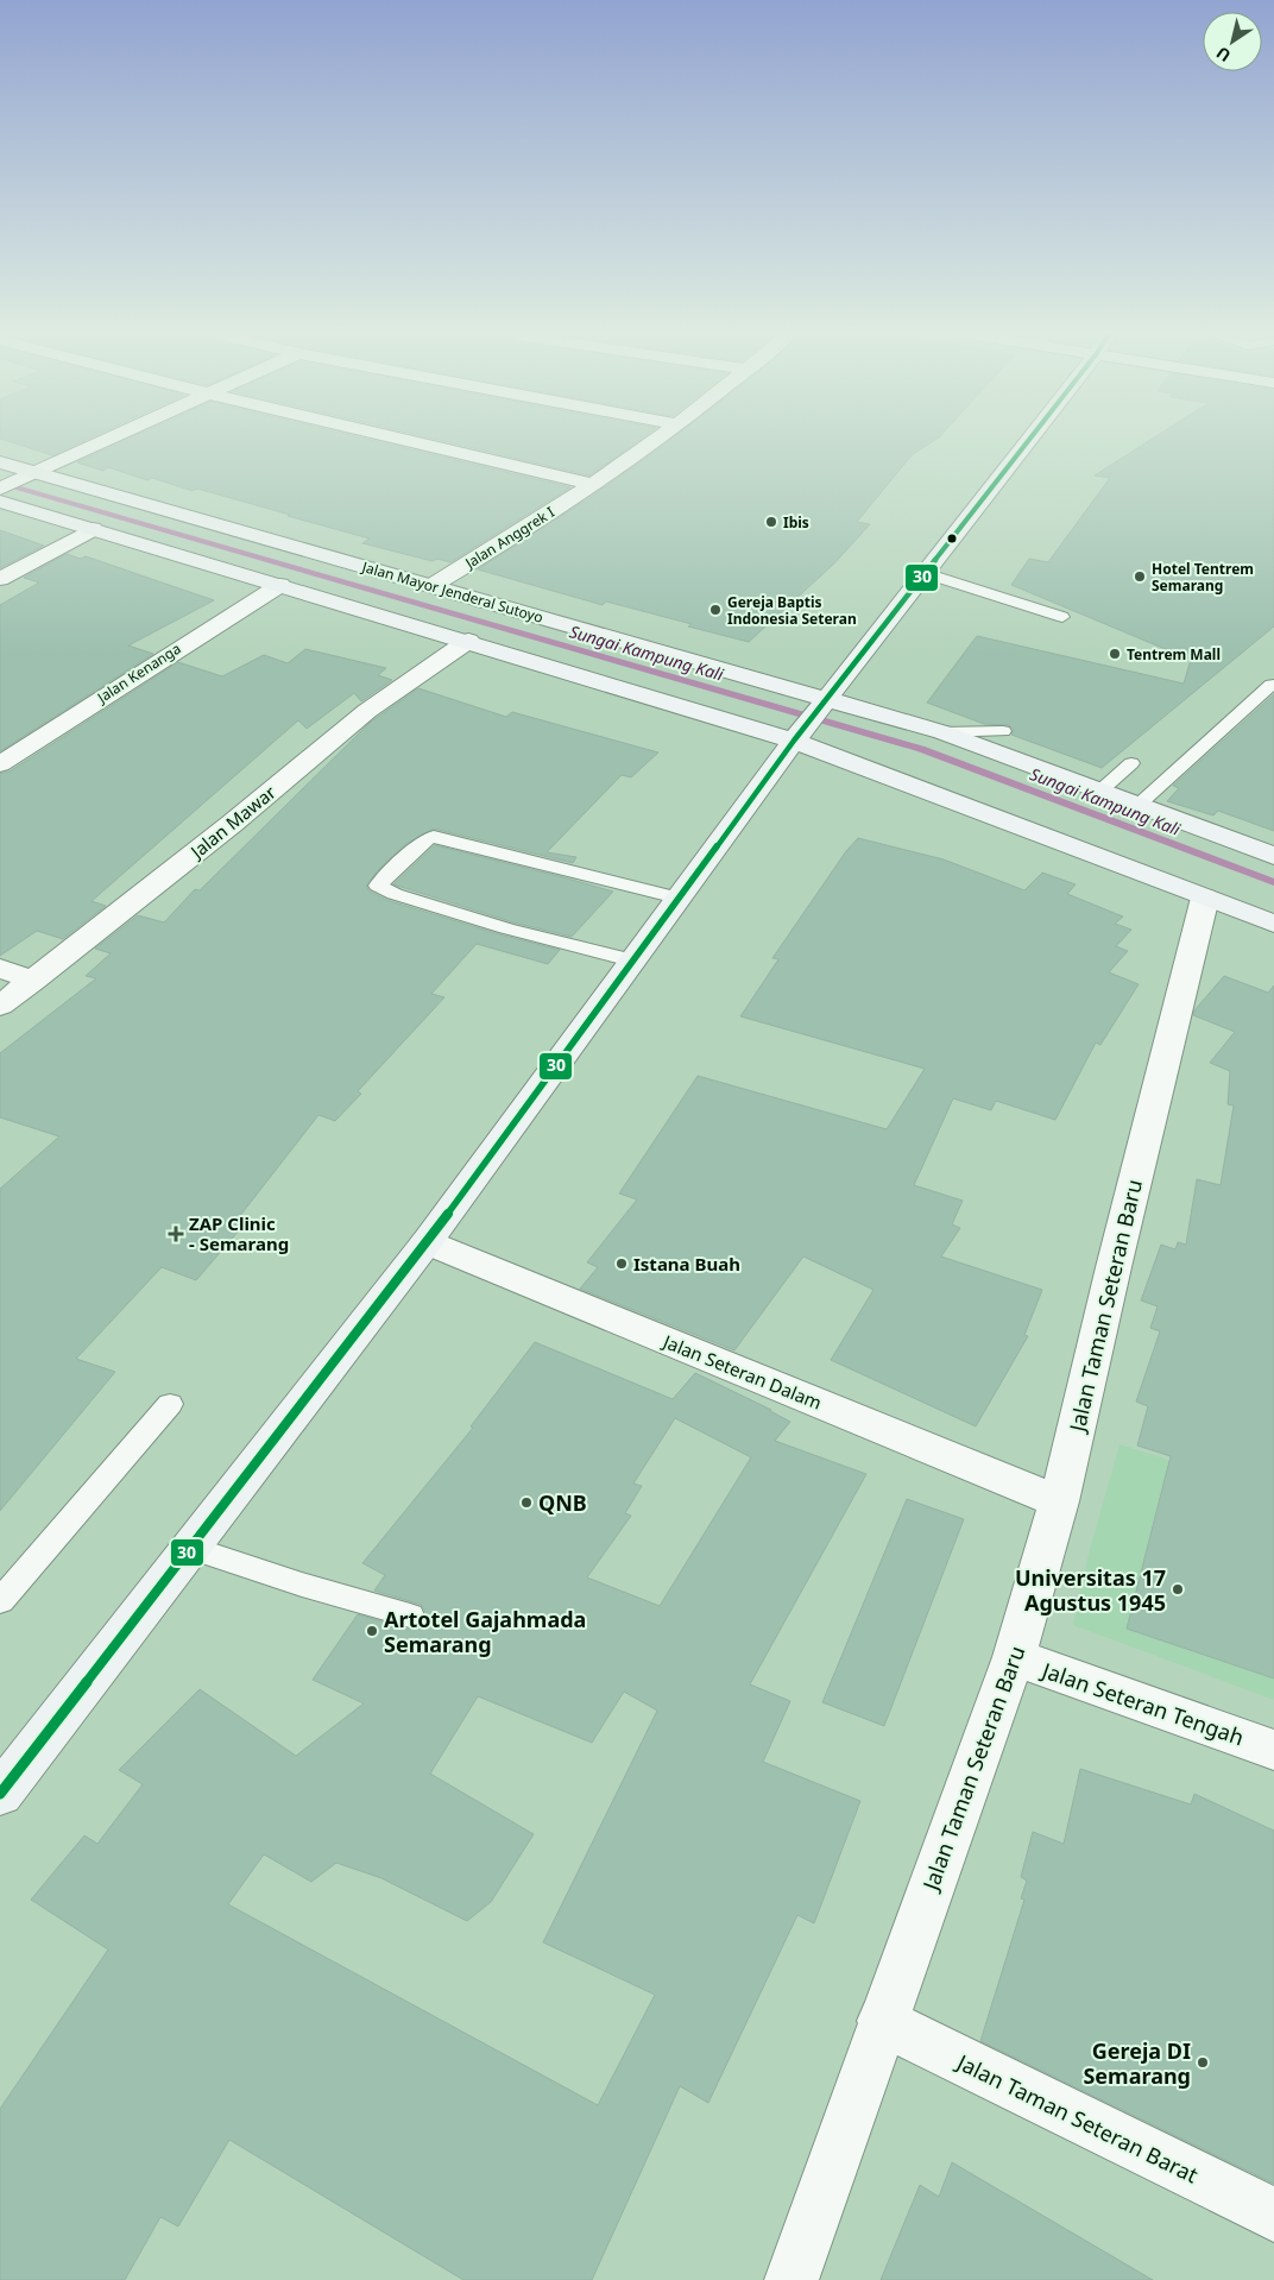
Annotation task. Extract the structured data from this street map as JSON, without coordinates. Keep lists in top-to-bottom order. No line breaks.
{"streets":{"main road":["Jalan Mayor Jenderal Sutoyo"],"street":["Jalan Anggrek I","Jalan Kenanga","Jalan Mawar","Jalan Taman Seteran Baru","Jalan Seteran Dalam","Jalan Seteran Tengah","Jalan Taman Seteran Barat"]},"crossings":[["Jalan Anggrek I","Jalan Mayor Jenderal Sutoyo"],["Jalan Taman Seteran Baru","Jalan Seteran Dalam"],["Jalan Taman Seteran Baru","Jalan Seteran Tengah"],["Jalan Taman Seteran Baru","Jalan Taman Seteran Barat"]],"water":["Sungai Kampung Kali"],"places":{"other":["Ibis","Hotel Tentrem Semarang","Gereja Baptis Indonesia Seteran","Tentrem Mall","Istana Buah","QNB","Universitas 17 Agustus 1945","Artotel Gajahmada Semarang","Gereja DI Semarang"],"health":["ZAP Clinic - Semarang"]},"lines":["transit line 30"],"north":"bottom left"}
